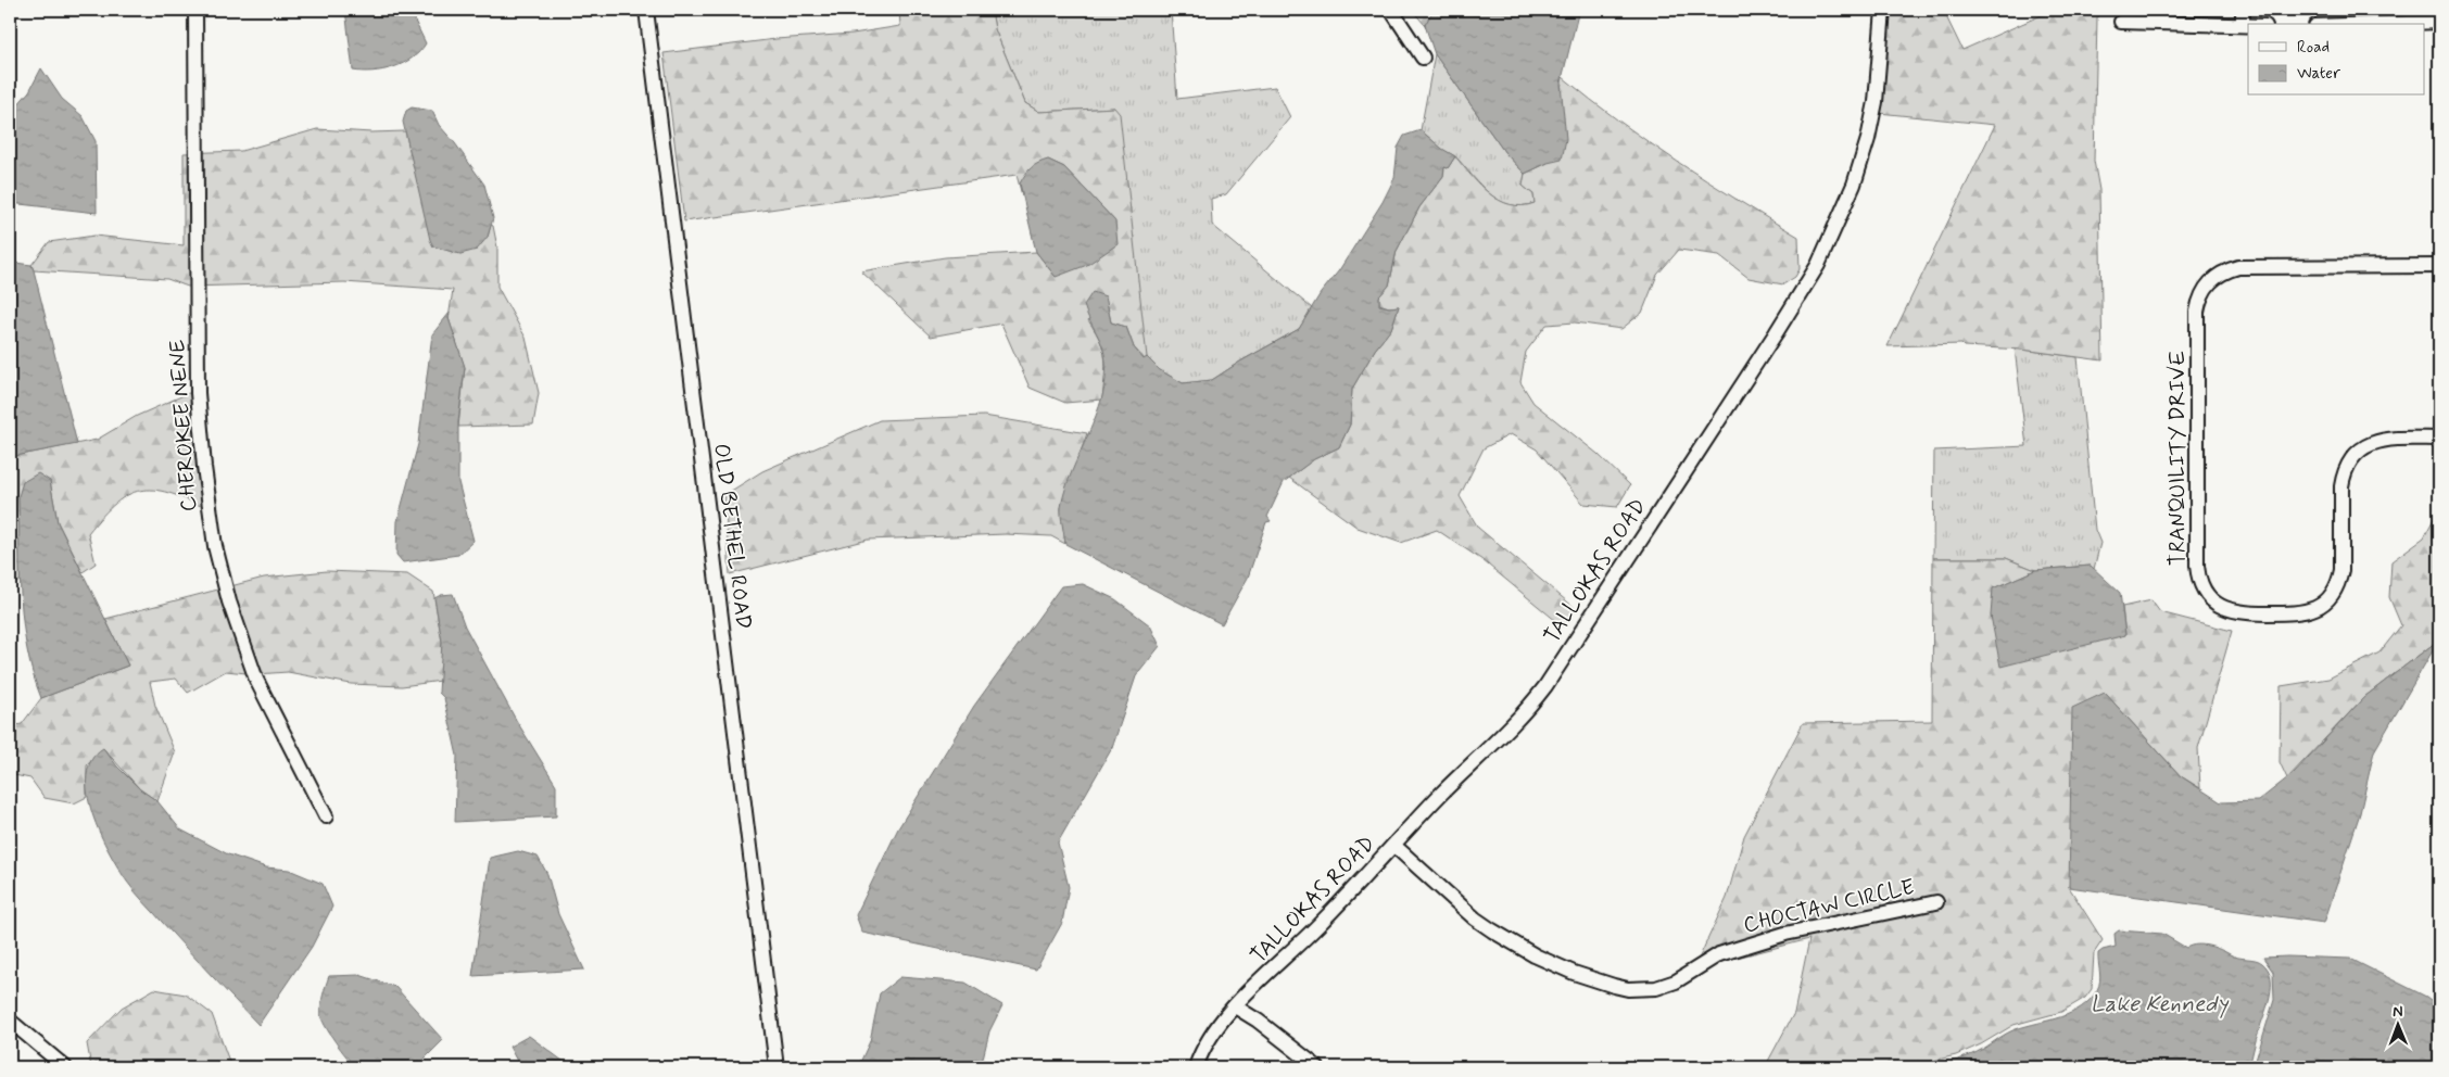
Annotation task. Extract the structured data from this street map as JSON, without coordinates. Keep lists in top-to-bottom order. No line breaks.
{"streets":{"street":["CHEROKEE NENE","TRANQUILITY DRIVE","OLD BETHEL ROAD","TALLOKAS ROAD","CHOCTAW CIRCLE"]},"crossings":[["TALLOKAS ROAD","CHOCTAW CIRCLE"]],"water":["Lake Kennedy"],"legend":["Road","Water"],"north":"top"}
